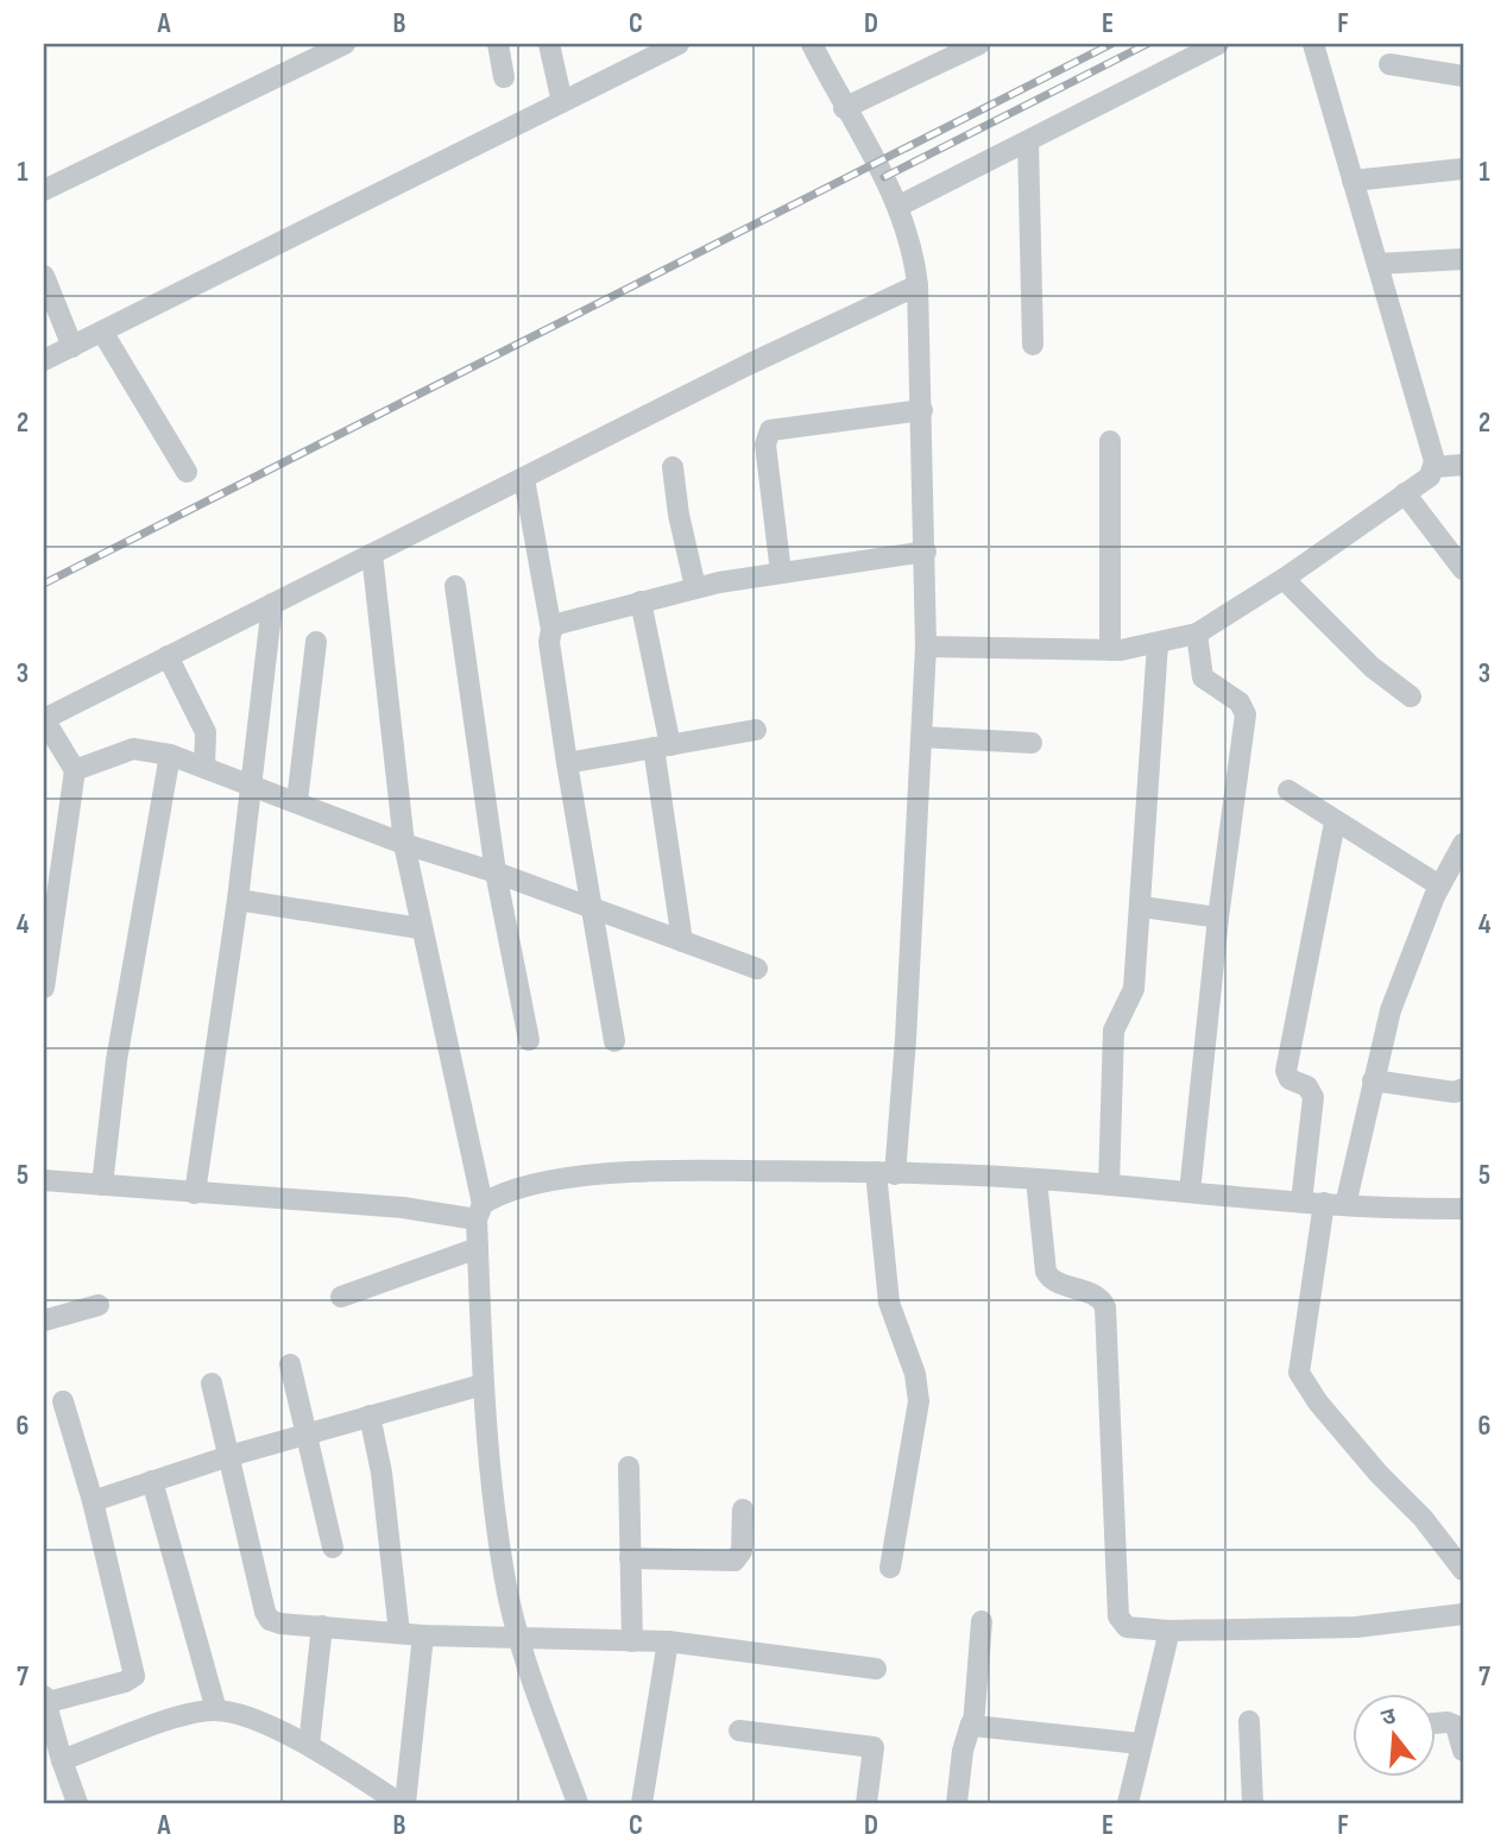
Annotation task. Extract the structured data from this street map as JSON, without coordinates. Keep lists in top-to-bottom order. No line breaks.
{"north":"top","grid":{"columns":["A","B","C","D","E","F"],"rows":["1","2","3","4","5","6","7"]}}
